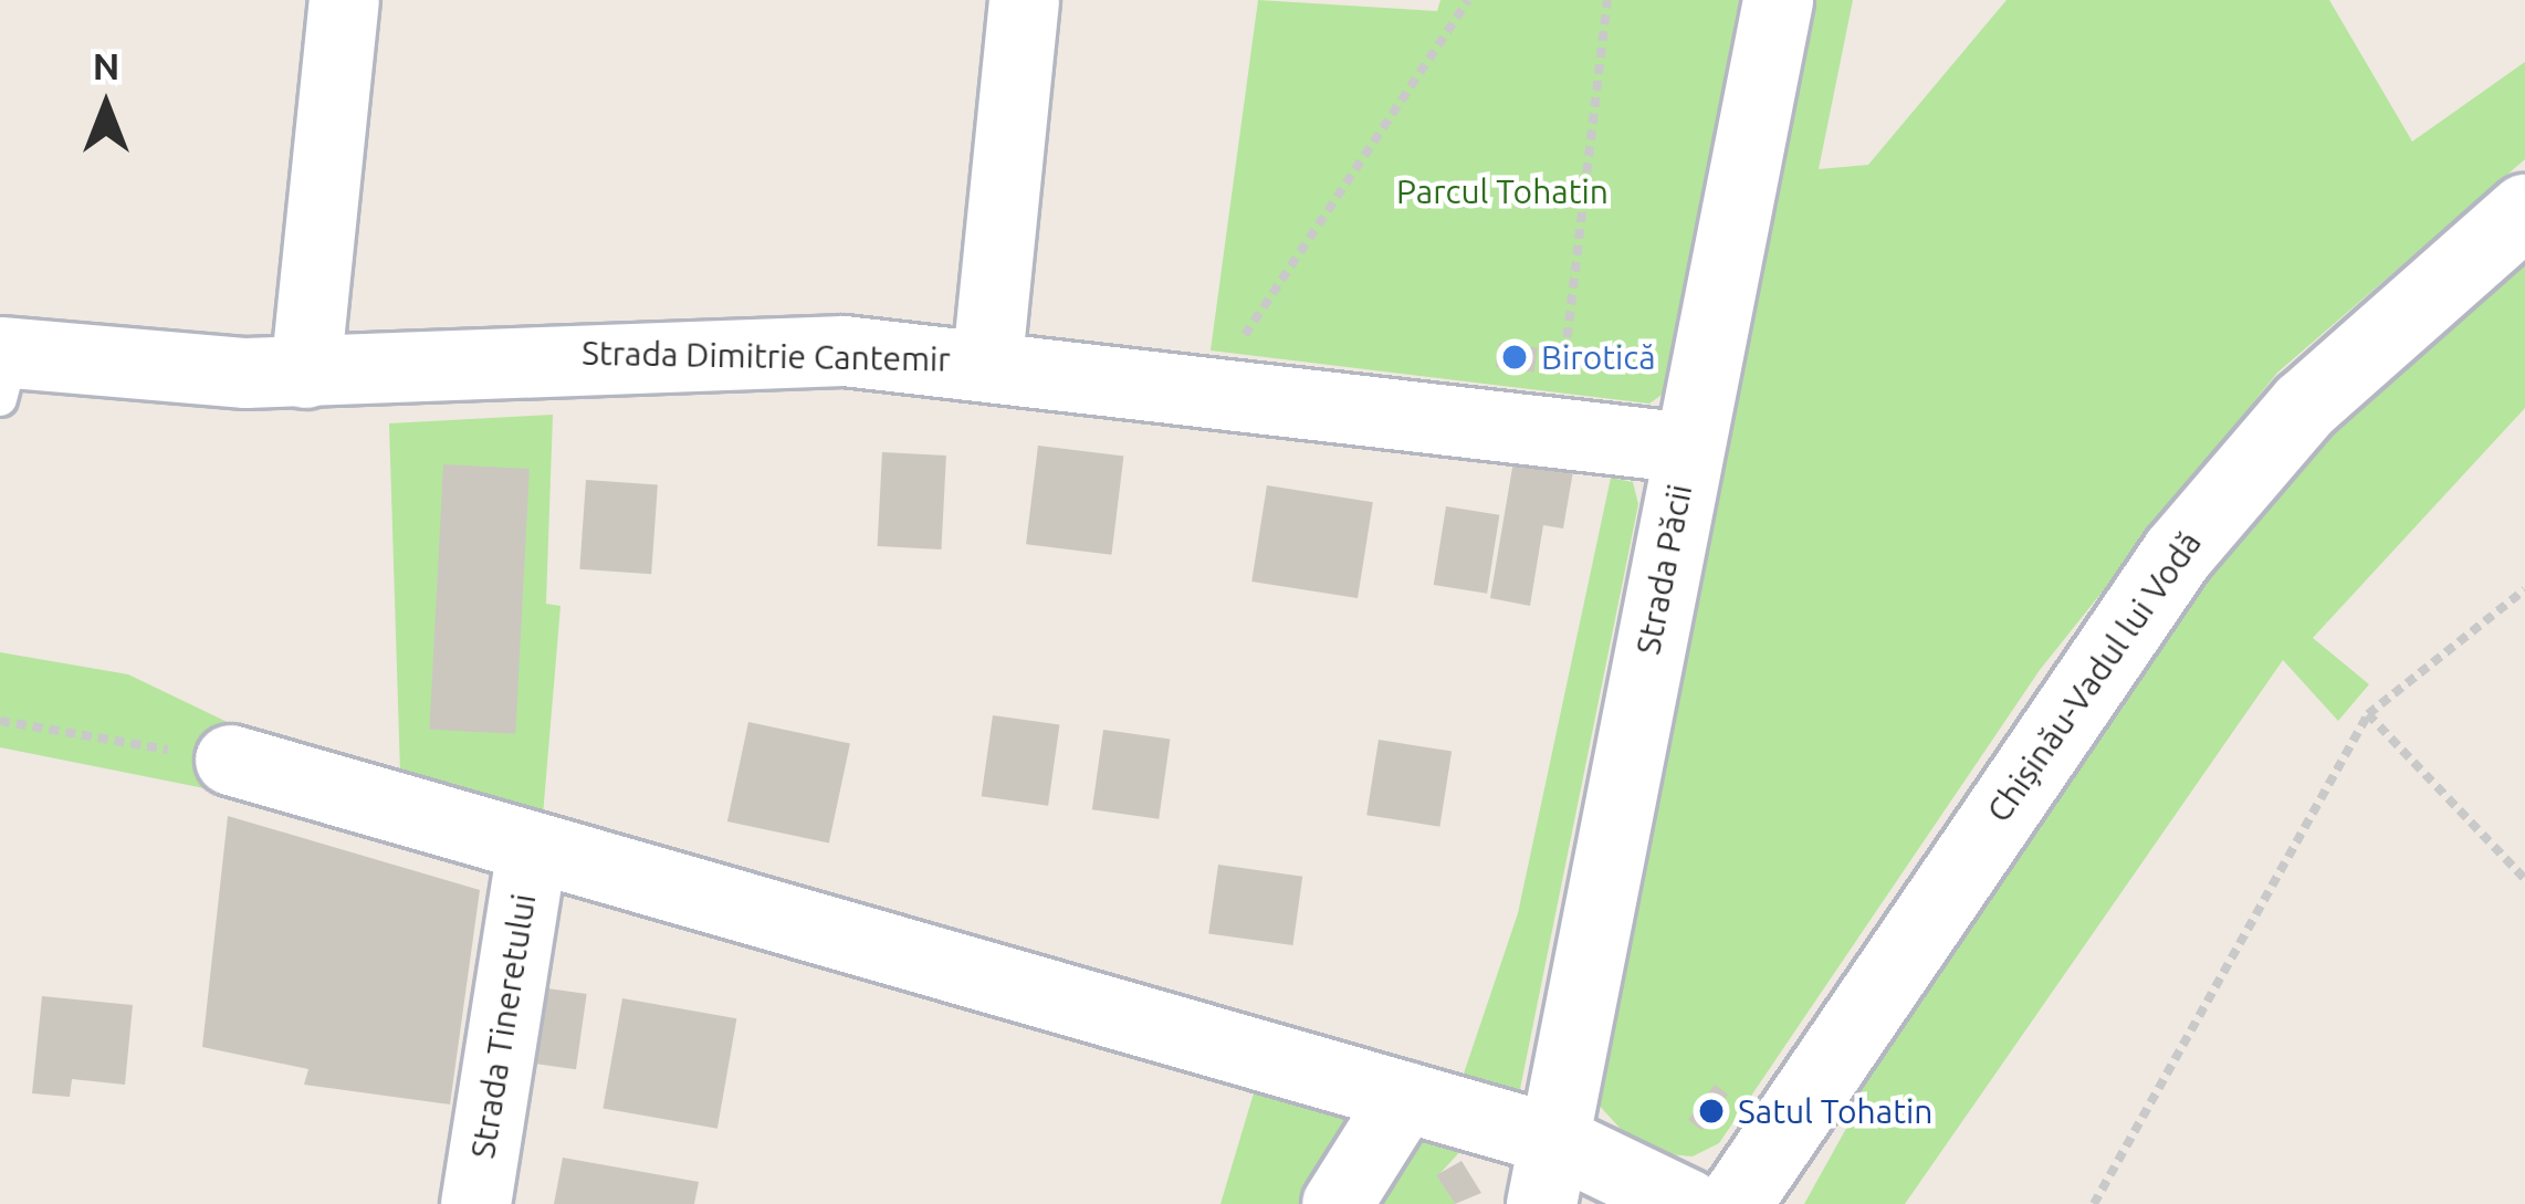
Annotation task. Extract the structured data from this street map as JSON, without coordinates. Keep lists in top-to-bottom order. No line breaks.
{"streets":{"main road":["Chișinău-Vadul lui Vodă"],"street":["Strada Dimitrie Cantemir","Strada Păcii","Strada Tineretului"]},"crossings":[["Strada Dimitrie Cantemir","Strada Păcii"]],"parks":["Parcul Tohatin"],"places":["Birotică","Satul Tohatin"],"north":"top"}
